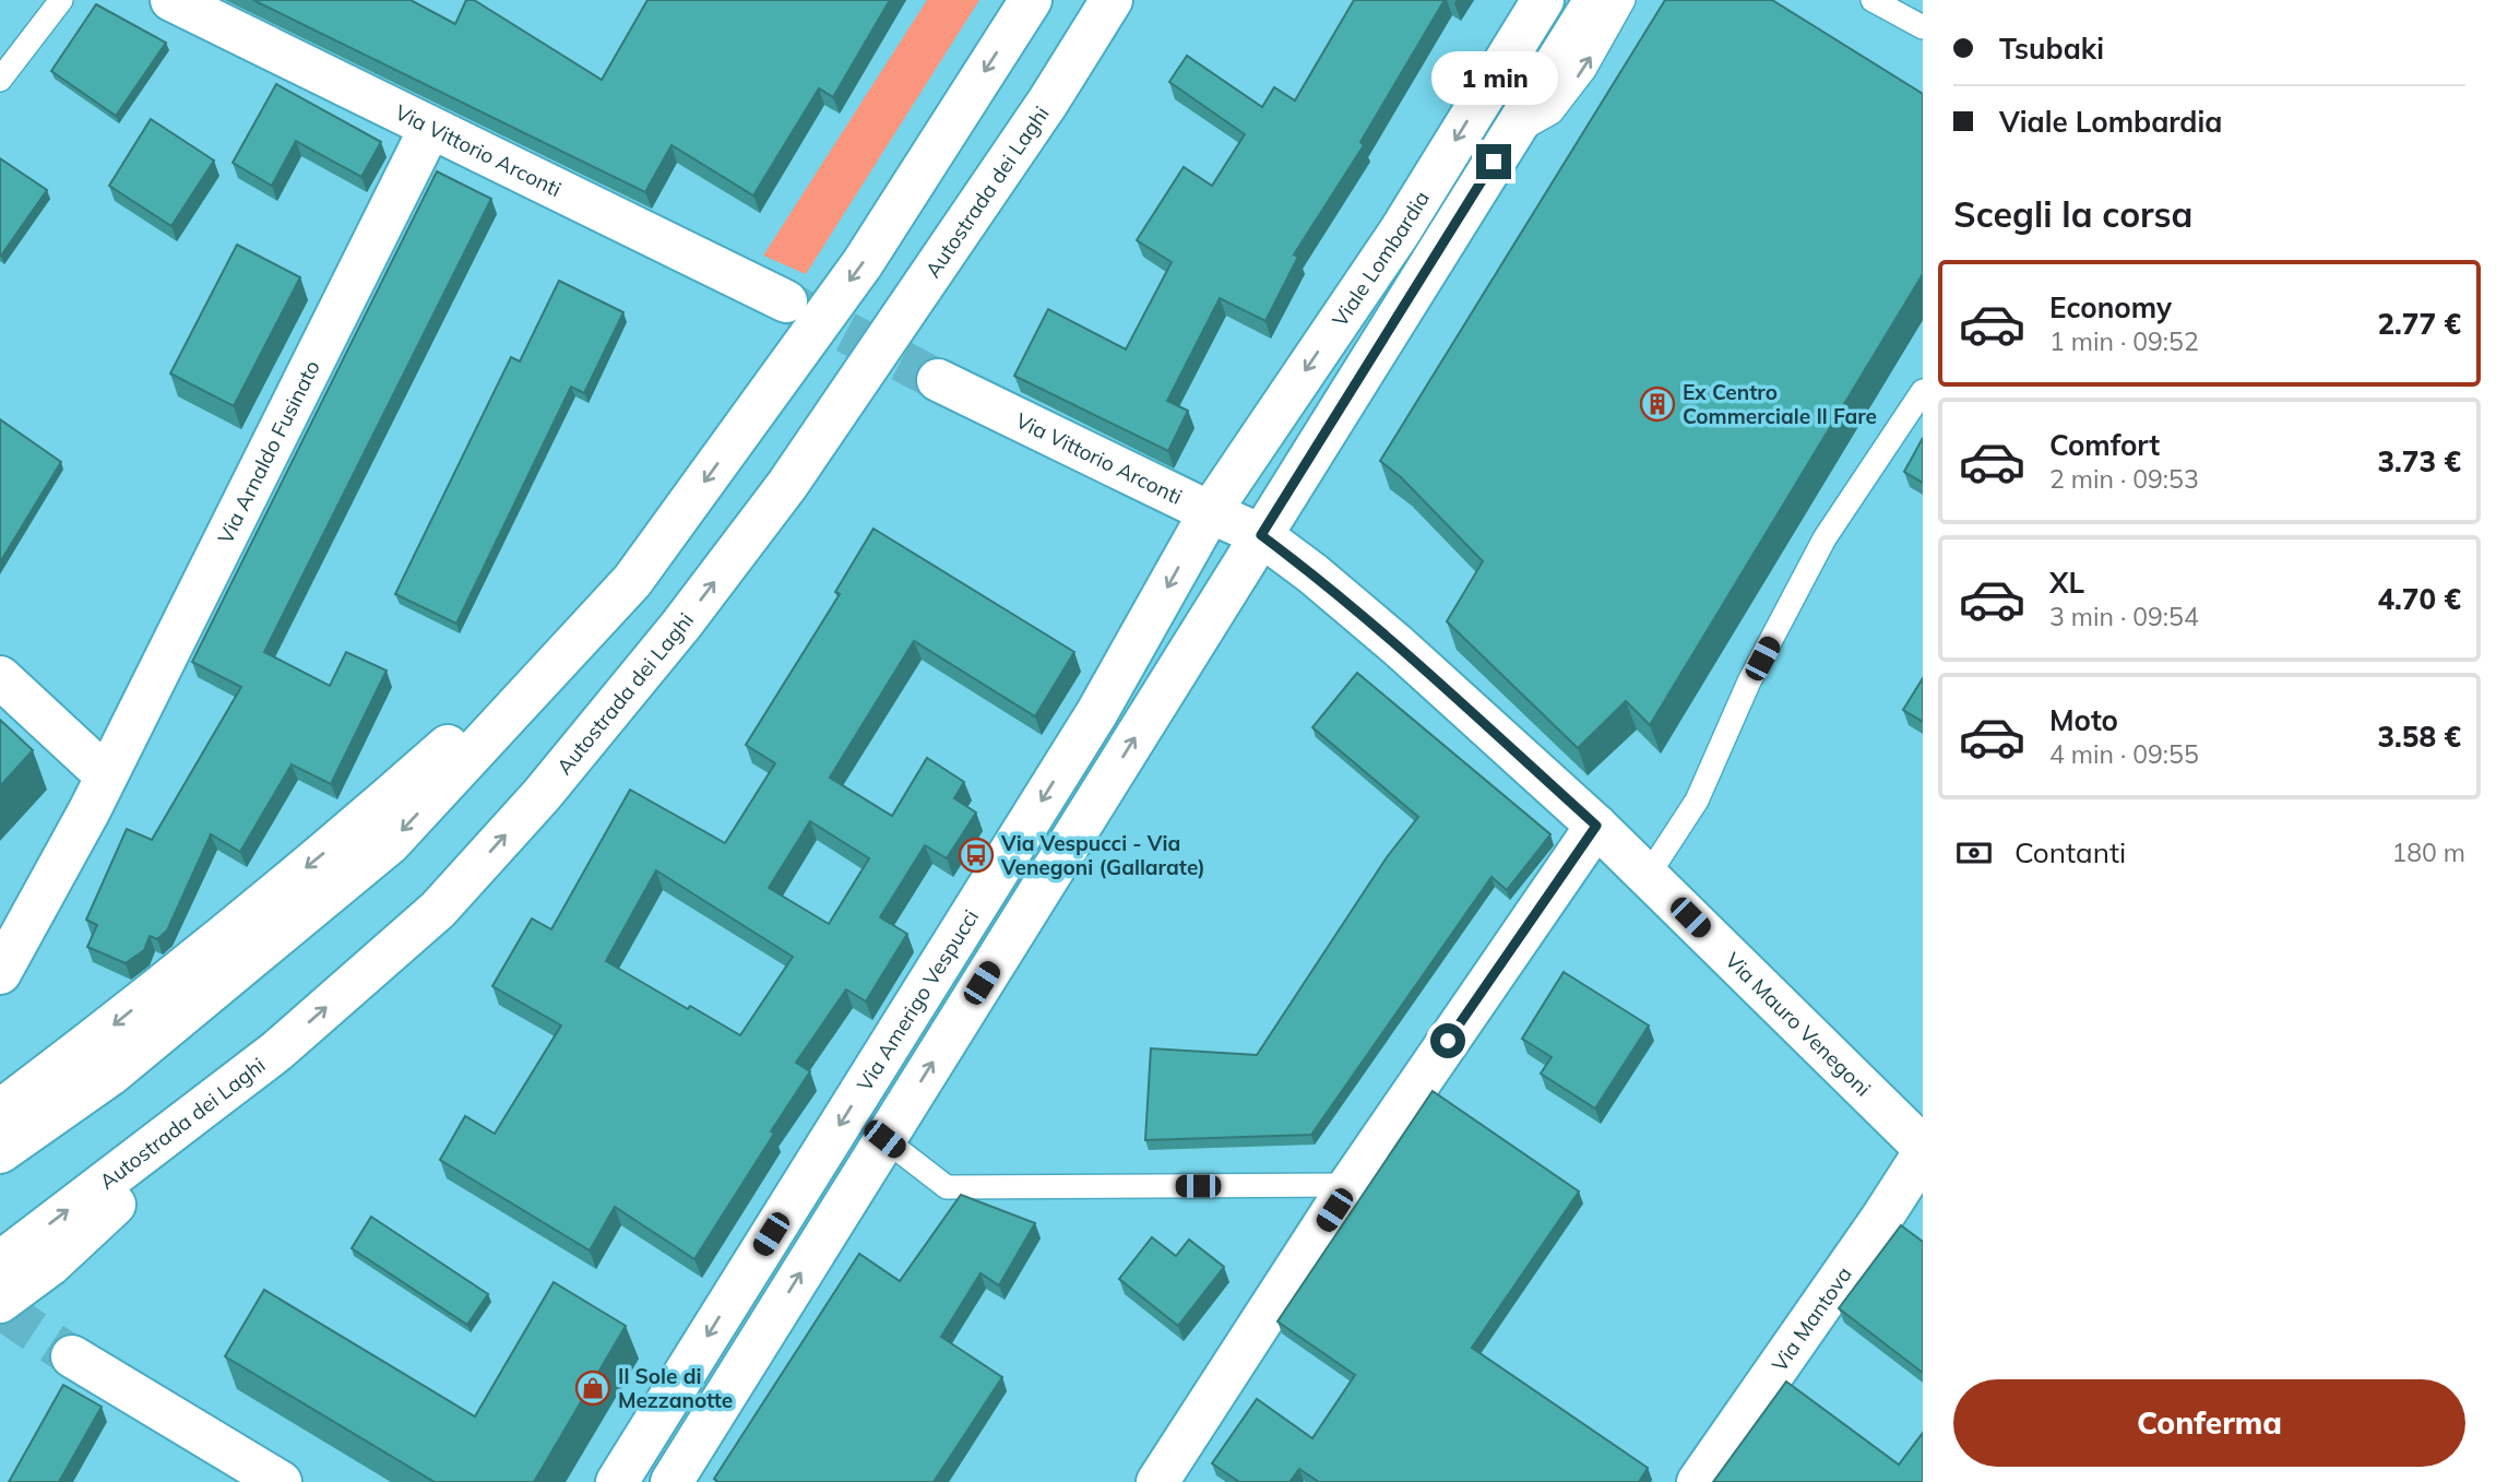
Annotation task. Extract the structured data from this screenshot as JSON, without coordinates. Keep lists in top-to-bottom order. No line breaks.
{"streets":{"main road":["Via Vittorio Arconti","Autostrada dei Laghi","Viale Lombardia","Via Arnaldo Fusinato","Via Amerigo Vespucci","Via Mauro Venegoni","Via Mantova"]},"crossings":[["Via Vittorio Arconti","Viale Lombardia"],["Via Vittorio Arconti","Via Arnaldo Fusinato"],["Via Vittorio Arconti","Via Amerigo Vespucci"],["Via Vittorio Arconti","Via Mauro Venegoni"],["Viale Lombardia","Via Amerigo Vespucci"]],"places":{"building":["Ex Centro Commerciale Il Fare"],"bus stop":["Via Vespucci - Via Venegoni (Gallarate)"],"shop":["Il Sole di Mezzanotte"]},"page":{"banner":["Tsubaki","Viale Lombardia"],"bubble":"1 min","heading":"Scegli la corsa","list":[{"name":"Economy","note":"1 min · 09:52","value":"2.77 €"},{"name":"Comfort","note":"2 min · 09:53","value":"3.73 €"},{"name":"XL","note":"3 min · 09:54","value":"4.70 €"},{"name":"Moto","note":"4 min · 09:55","value":"3.58 €"}],"pay":["Contanti","180 m"],"buttons":"Conferma"}}
